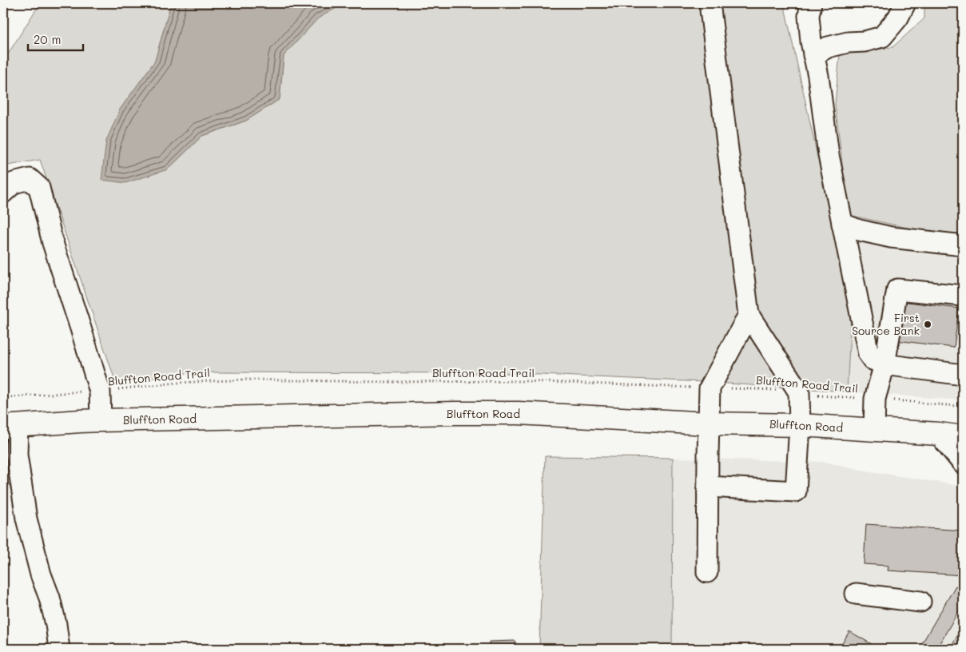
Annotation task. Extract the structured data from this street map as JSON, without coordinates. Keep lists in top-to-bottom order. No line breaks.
{"streets":{"main road":["Bluffton Road"],"path":["Bluffton Road Trail"]},"places":["First Source Bank"],"scale_bar":"20 m"}
